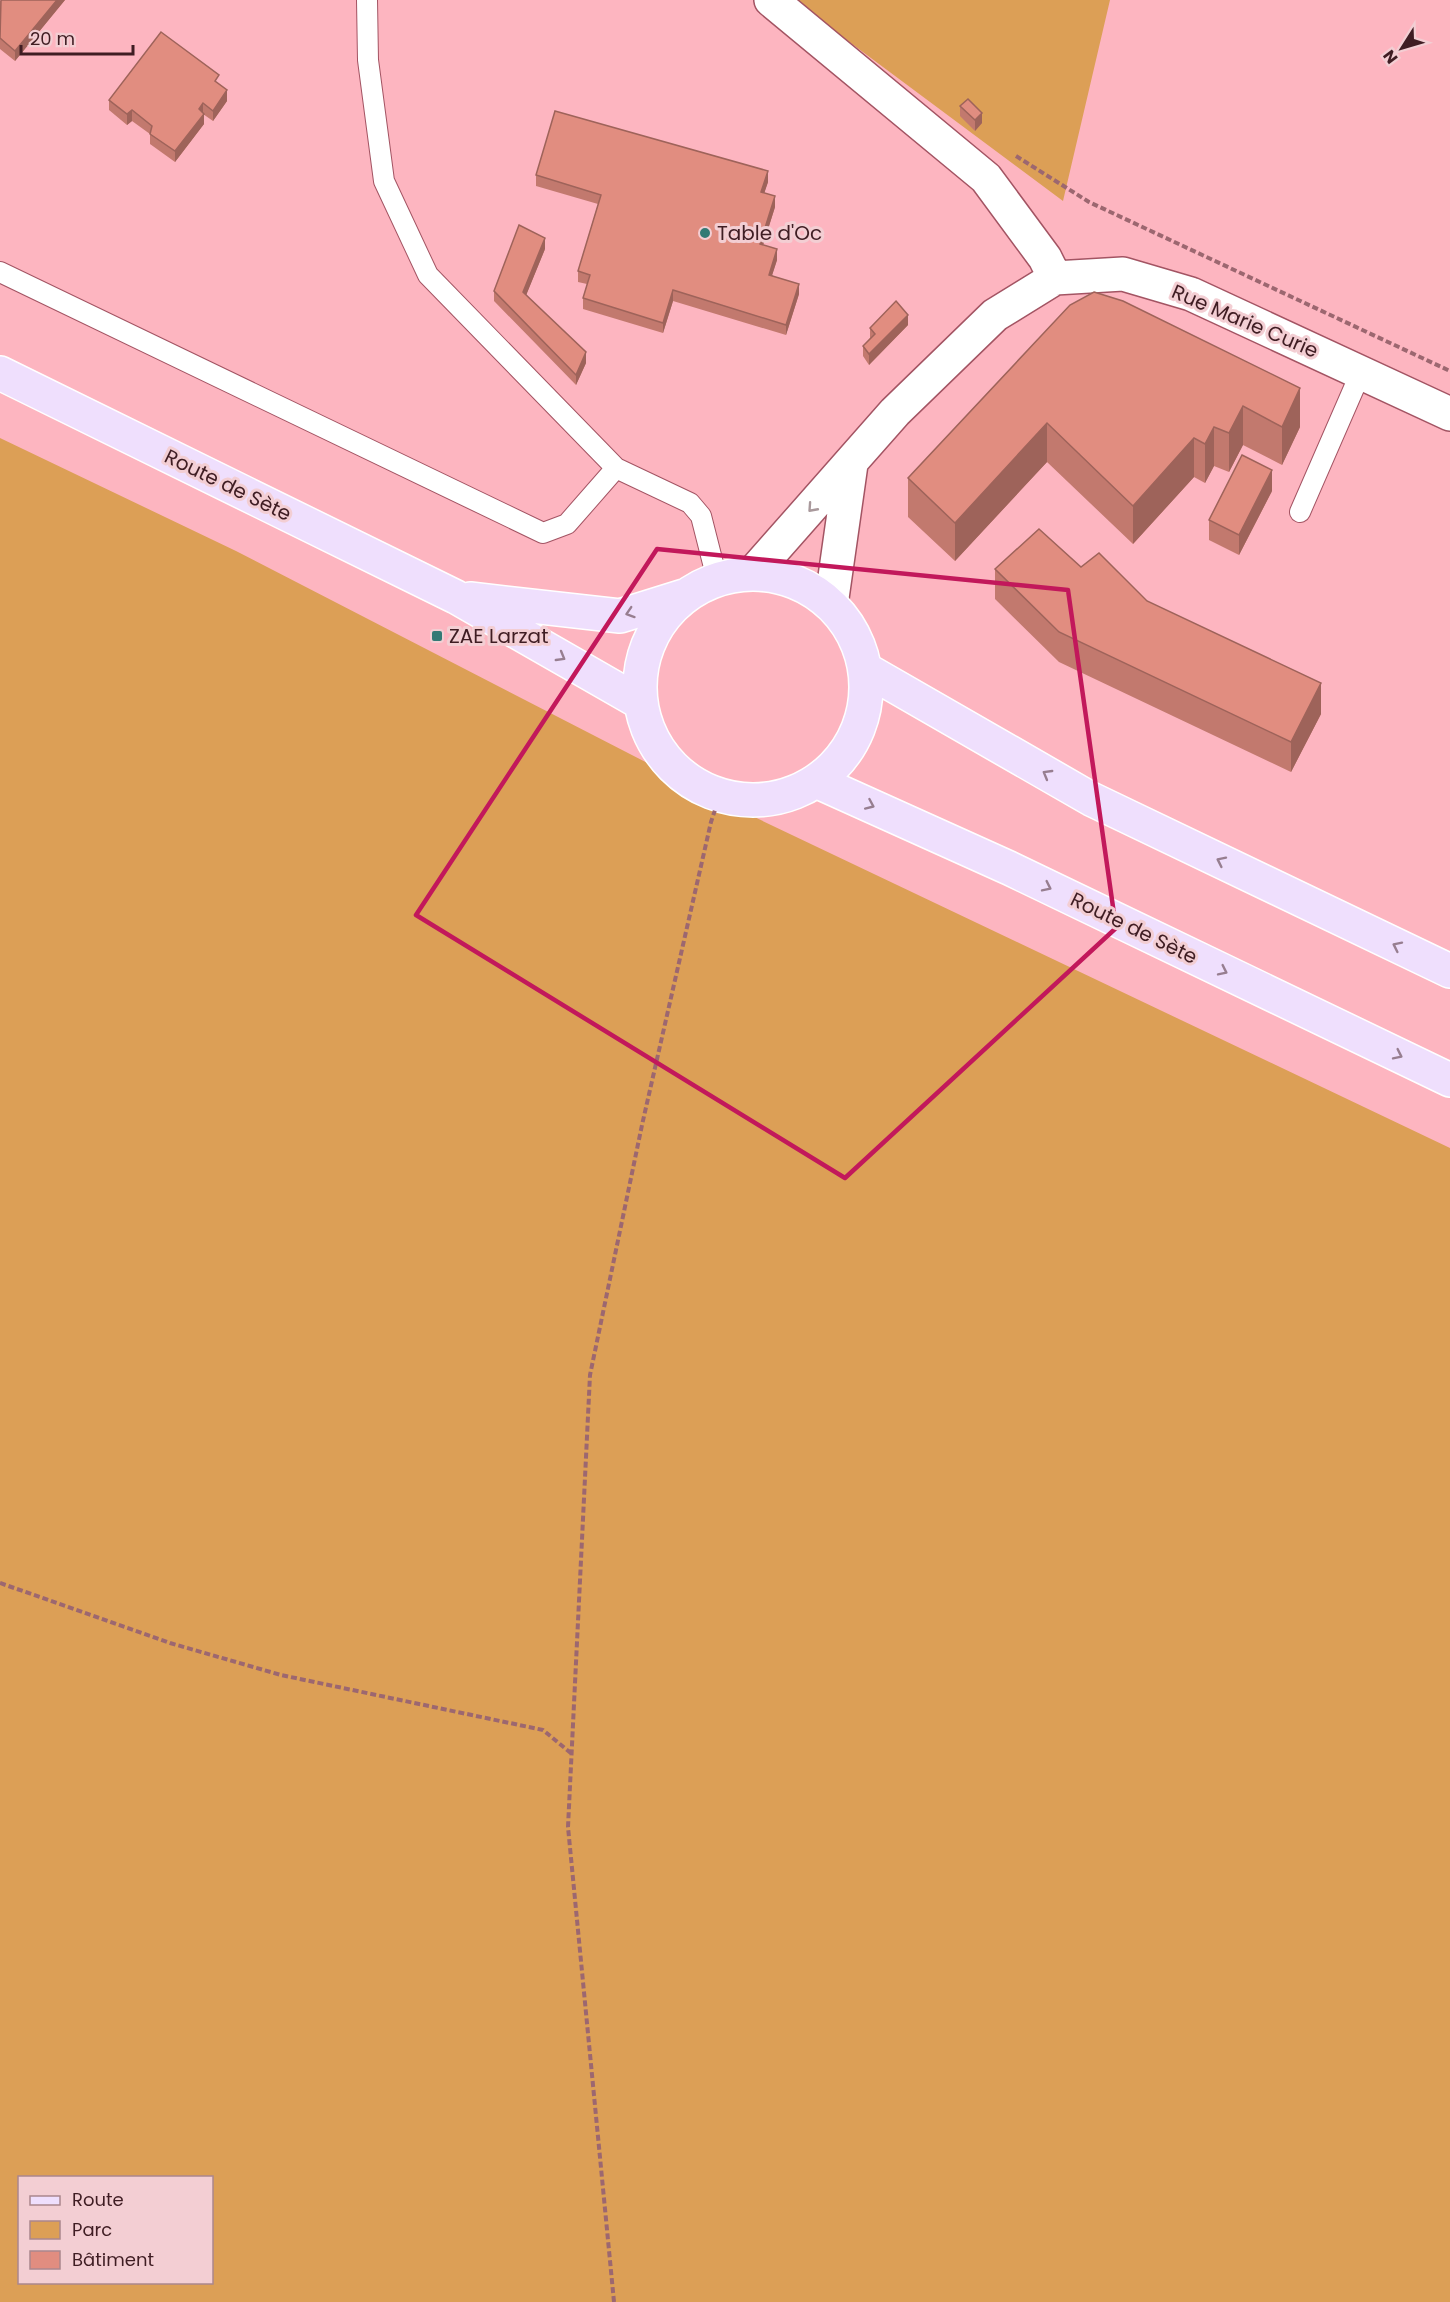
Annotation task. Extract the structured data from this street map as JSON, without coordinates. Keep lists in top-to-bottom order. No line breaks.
{"streets":{"main road":["Route de Sète"],"street":["Rue Marie Curie"]},"crossings":[["Rue Marie Curie","Route de Sète"]],"places":{"other":["Table d'Oc"],"transit":["ZAE Larzat"]},"legend":["Route","Parc","Bâtiment"],"scale_bar":"20 m","north":"bottom left"}
